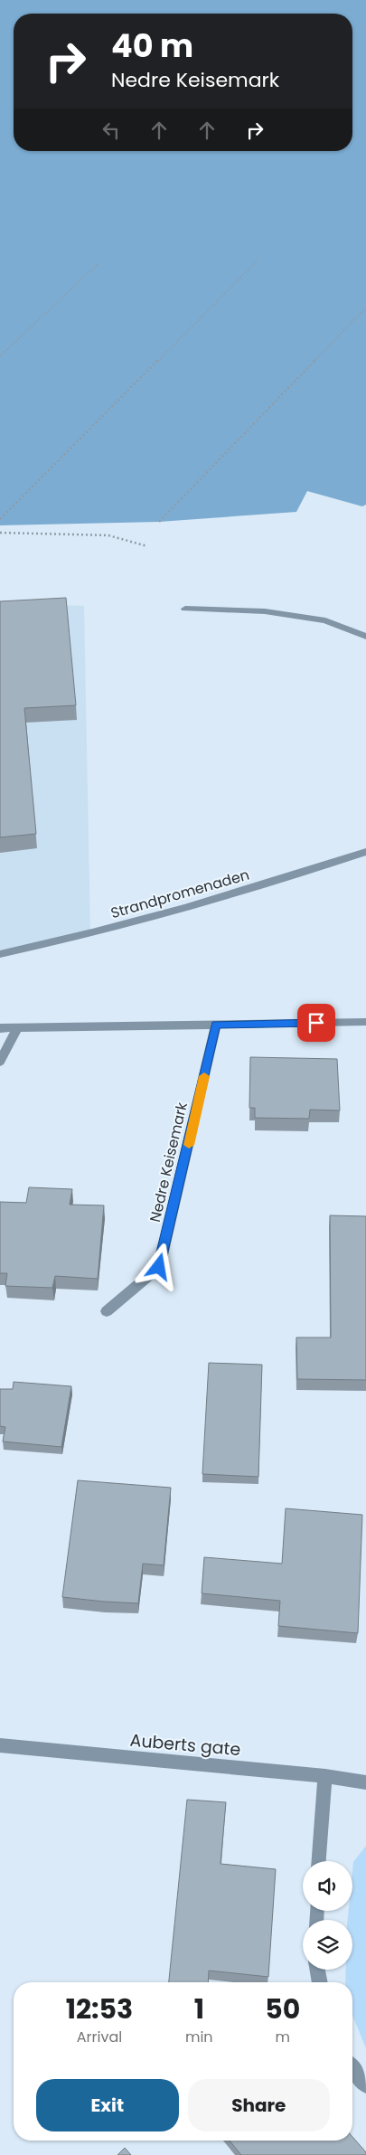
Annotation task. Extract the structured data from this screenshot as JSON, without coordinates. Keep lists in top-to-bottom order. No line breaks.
{"streets":{"street":["Strandpromenaden","Nedre Keisemark","Auberts gate"]},"page":{"turn":["40 m","Nedre Keisemark"],"eta":["12:53","Arrival","1","min","50","m"],"buttons":["Exit","Share"]}}
